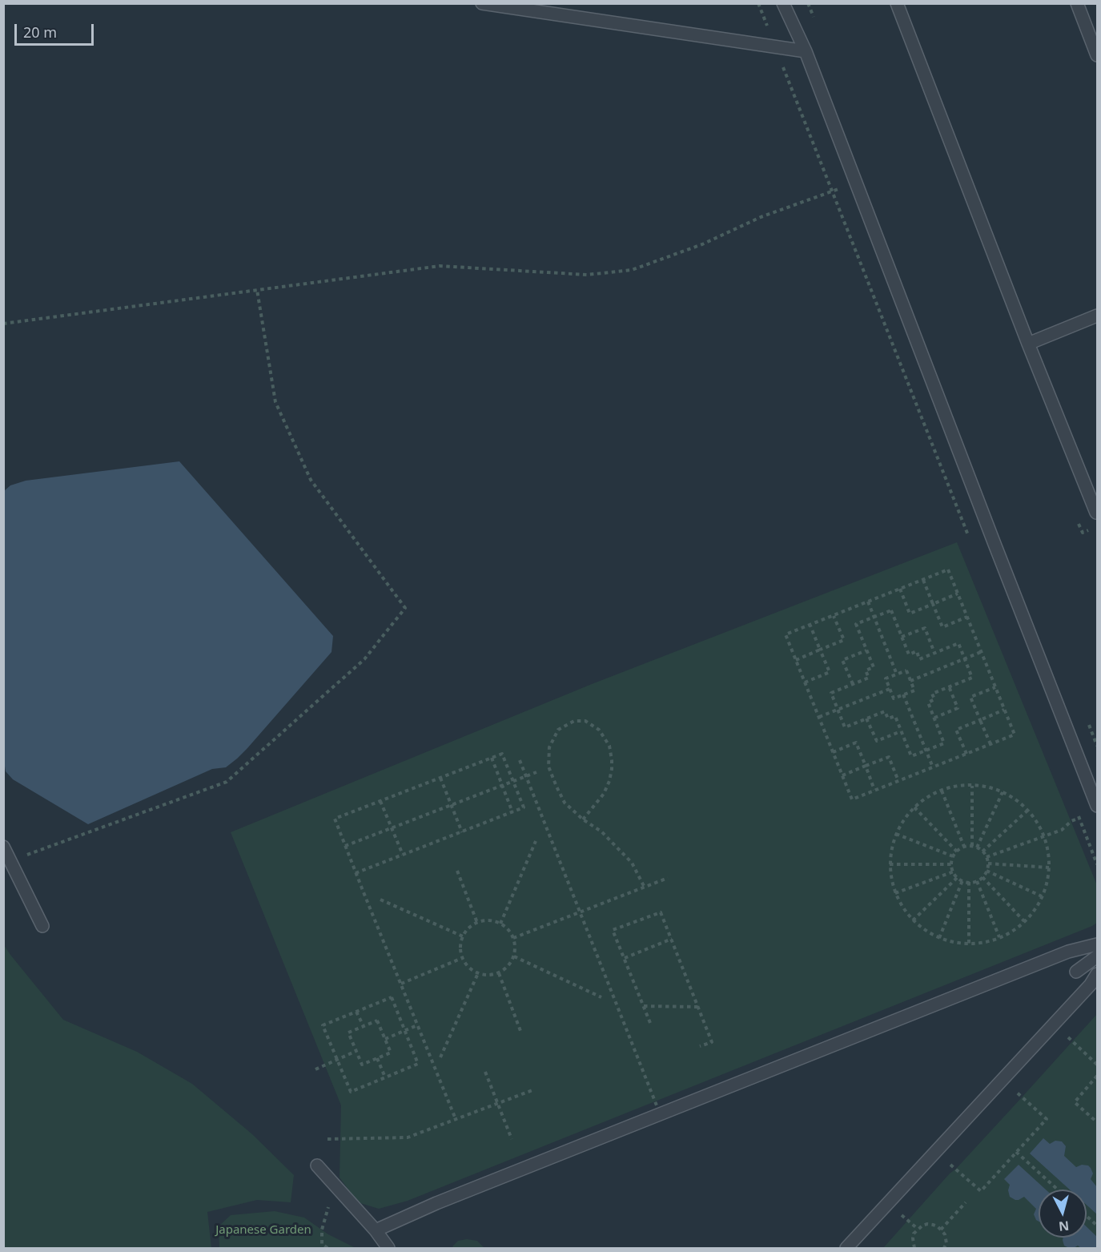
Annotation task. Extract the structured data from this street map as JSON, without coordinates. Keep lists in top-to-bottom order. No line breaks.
{"parks":["Japanese Garden"],"scale_bar":"20 m","north":"bottom"}
